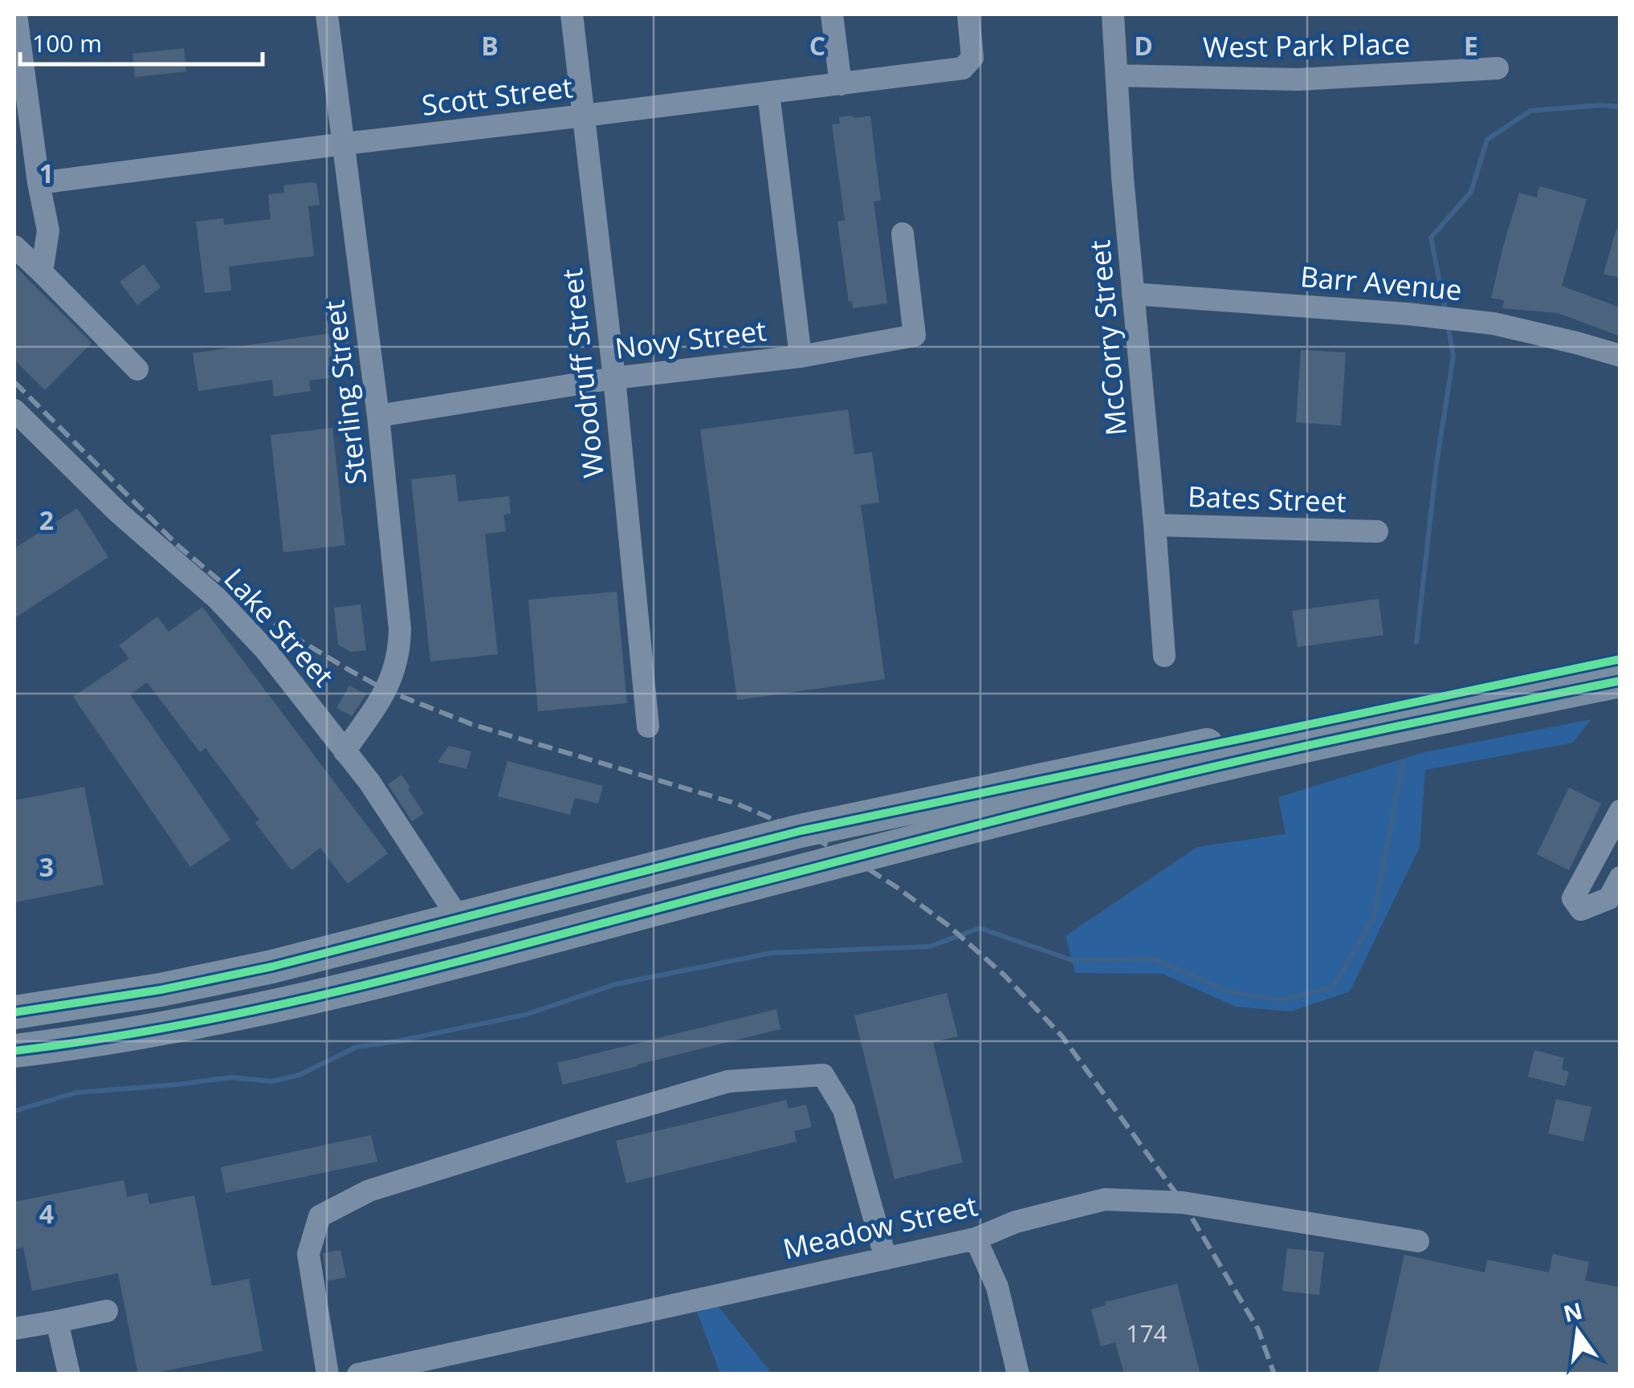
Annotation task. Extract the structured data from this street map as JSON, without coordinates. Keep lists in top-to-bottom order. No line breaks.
{"streets":{"street":["West Park Place","Scott Street","Barr Avenue","McCorry Street","Novy Street","Woodruff Street","Sterling Street","Bates Street","Lake Street","Meadow Street"]},"crossings":[["West Park Place","McCorry Street"],["Scott Street","Woodruff Street"],["Scott Street","Sterling Street"],["Barr Avenue","McCorry Street"],["McCorry Street","Bates Street"],["Novy Street","Woodruff Street"],["Novy Street","Sterling Street"],["Sterling Street","Lake Street"]],"house_numbers":["174"],"scale_bar":"100 m","north":"top","grid":{"columns":["B","C","D","E"],"rows":["1","2","3","4"]}}
